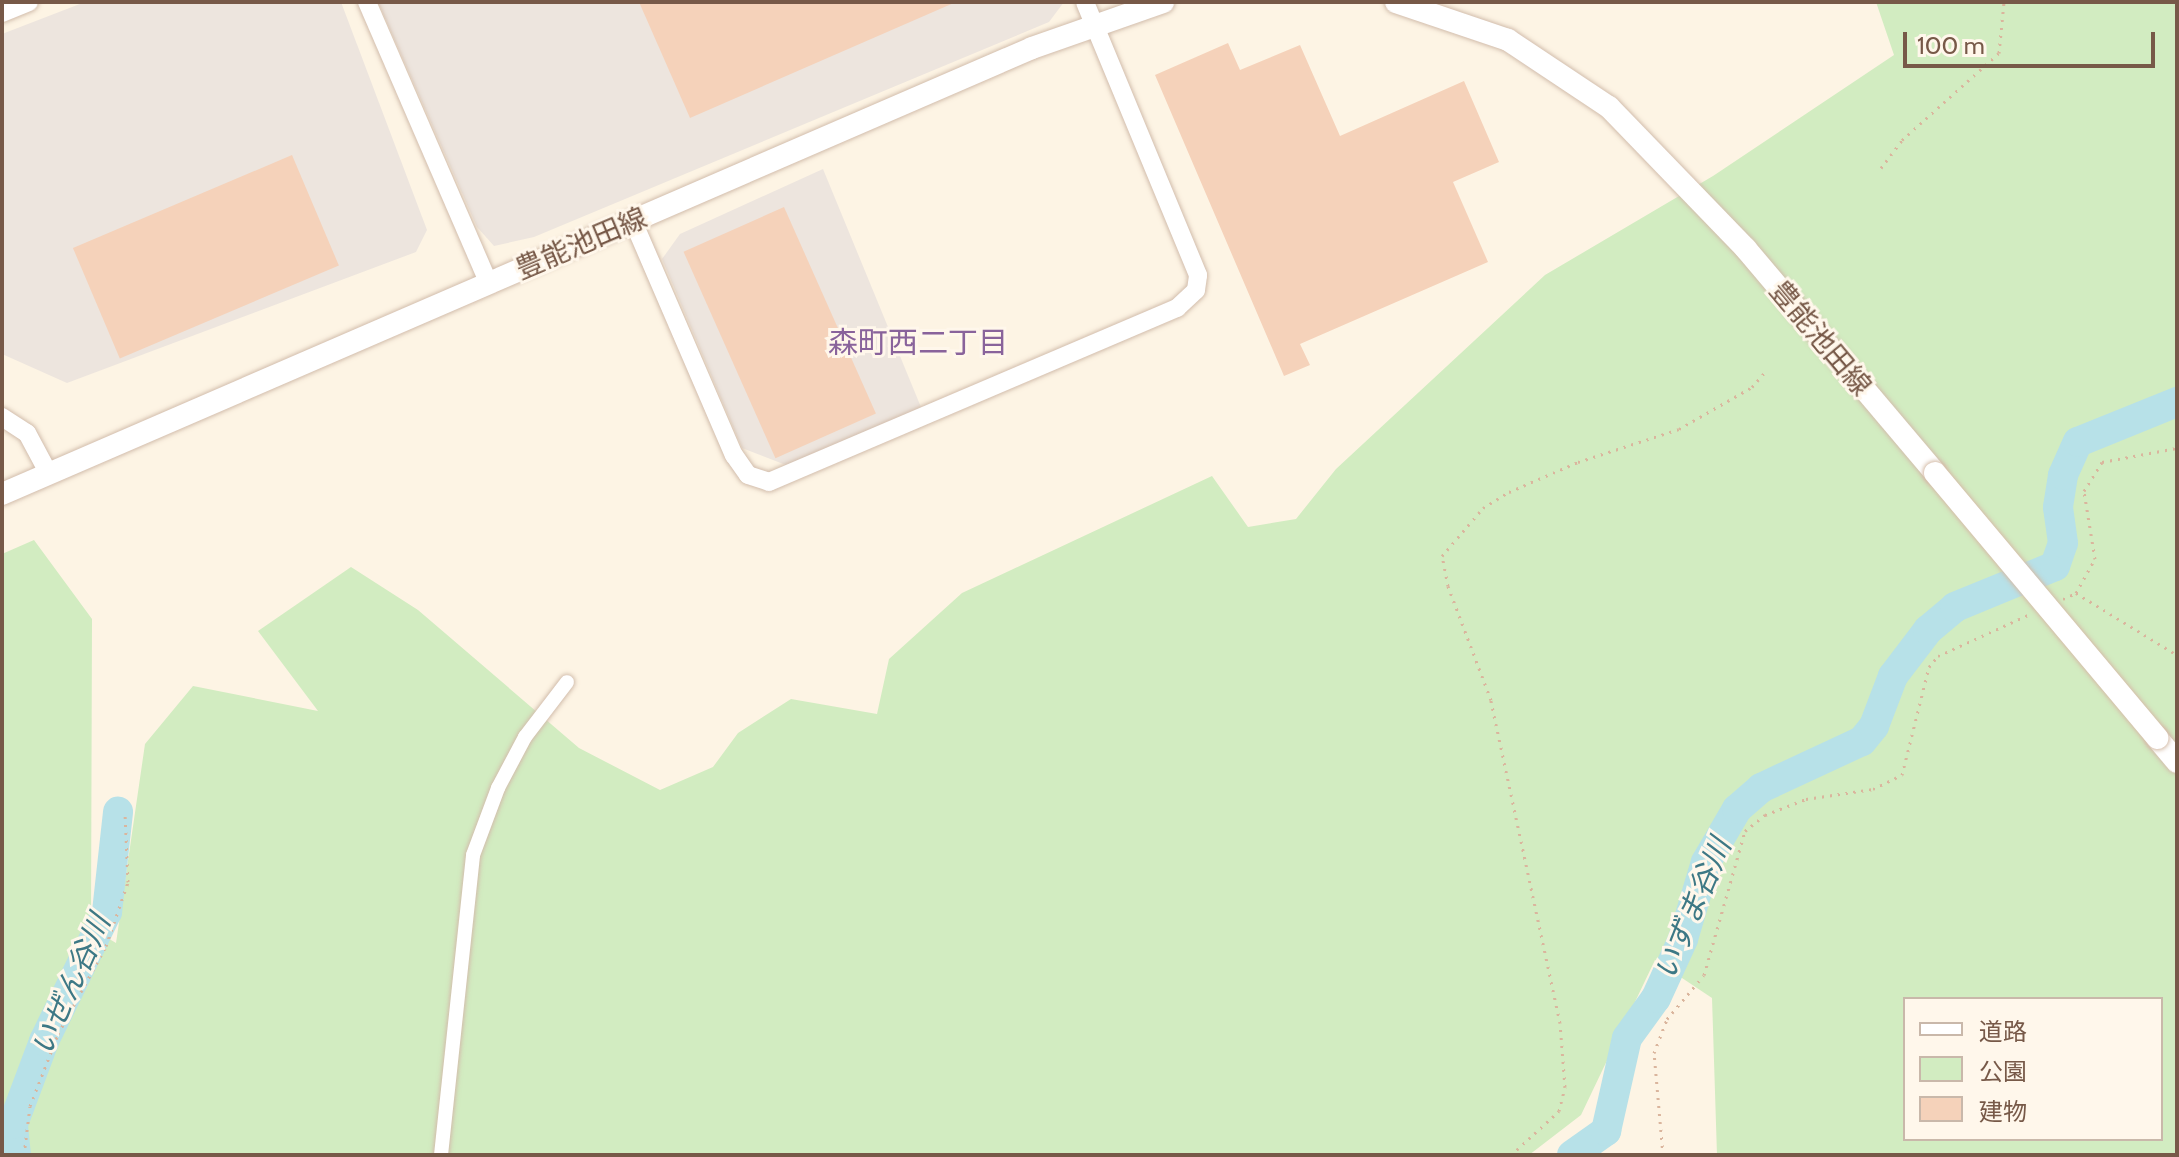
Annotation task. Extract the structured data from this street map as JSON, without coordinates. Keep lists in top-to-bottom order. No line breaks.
{"streets":{"main road":["豊能池田線"]},"districts":["森町西二丁目"],"water":["いずま谷川","いぜん谷川"],"legend":["道路","公園","建物"],"scale_bar":"100 m"}
